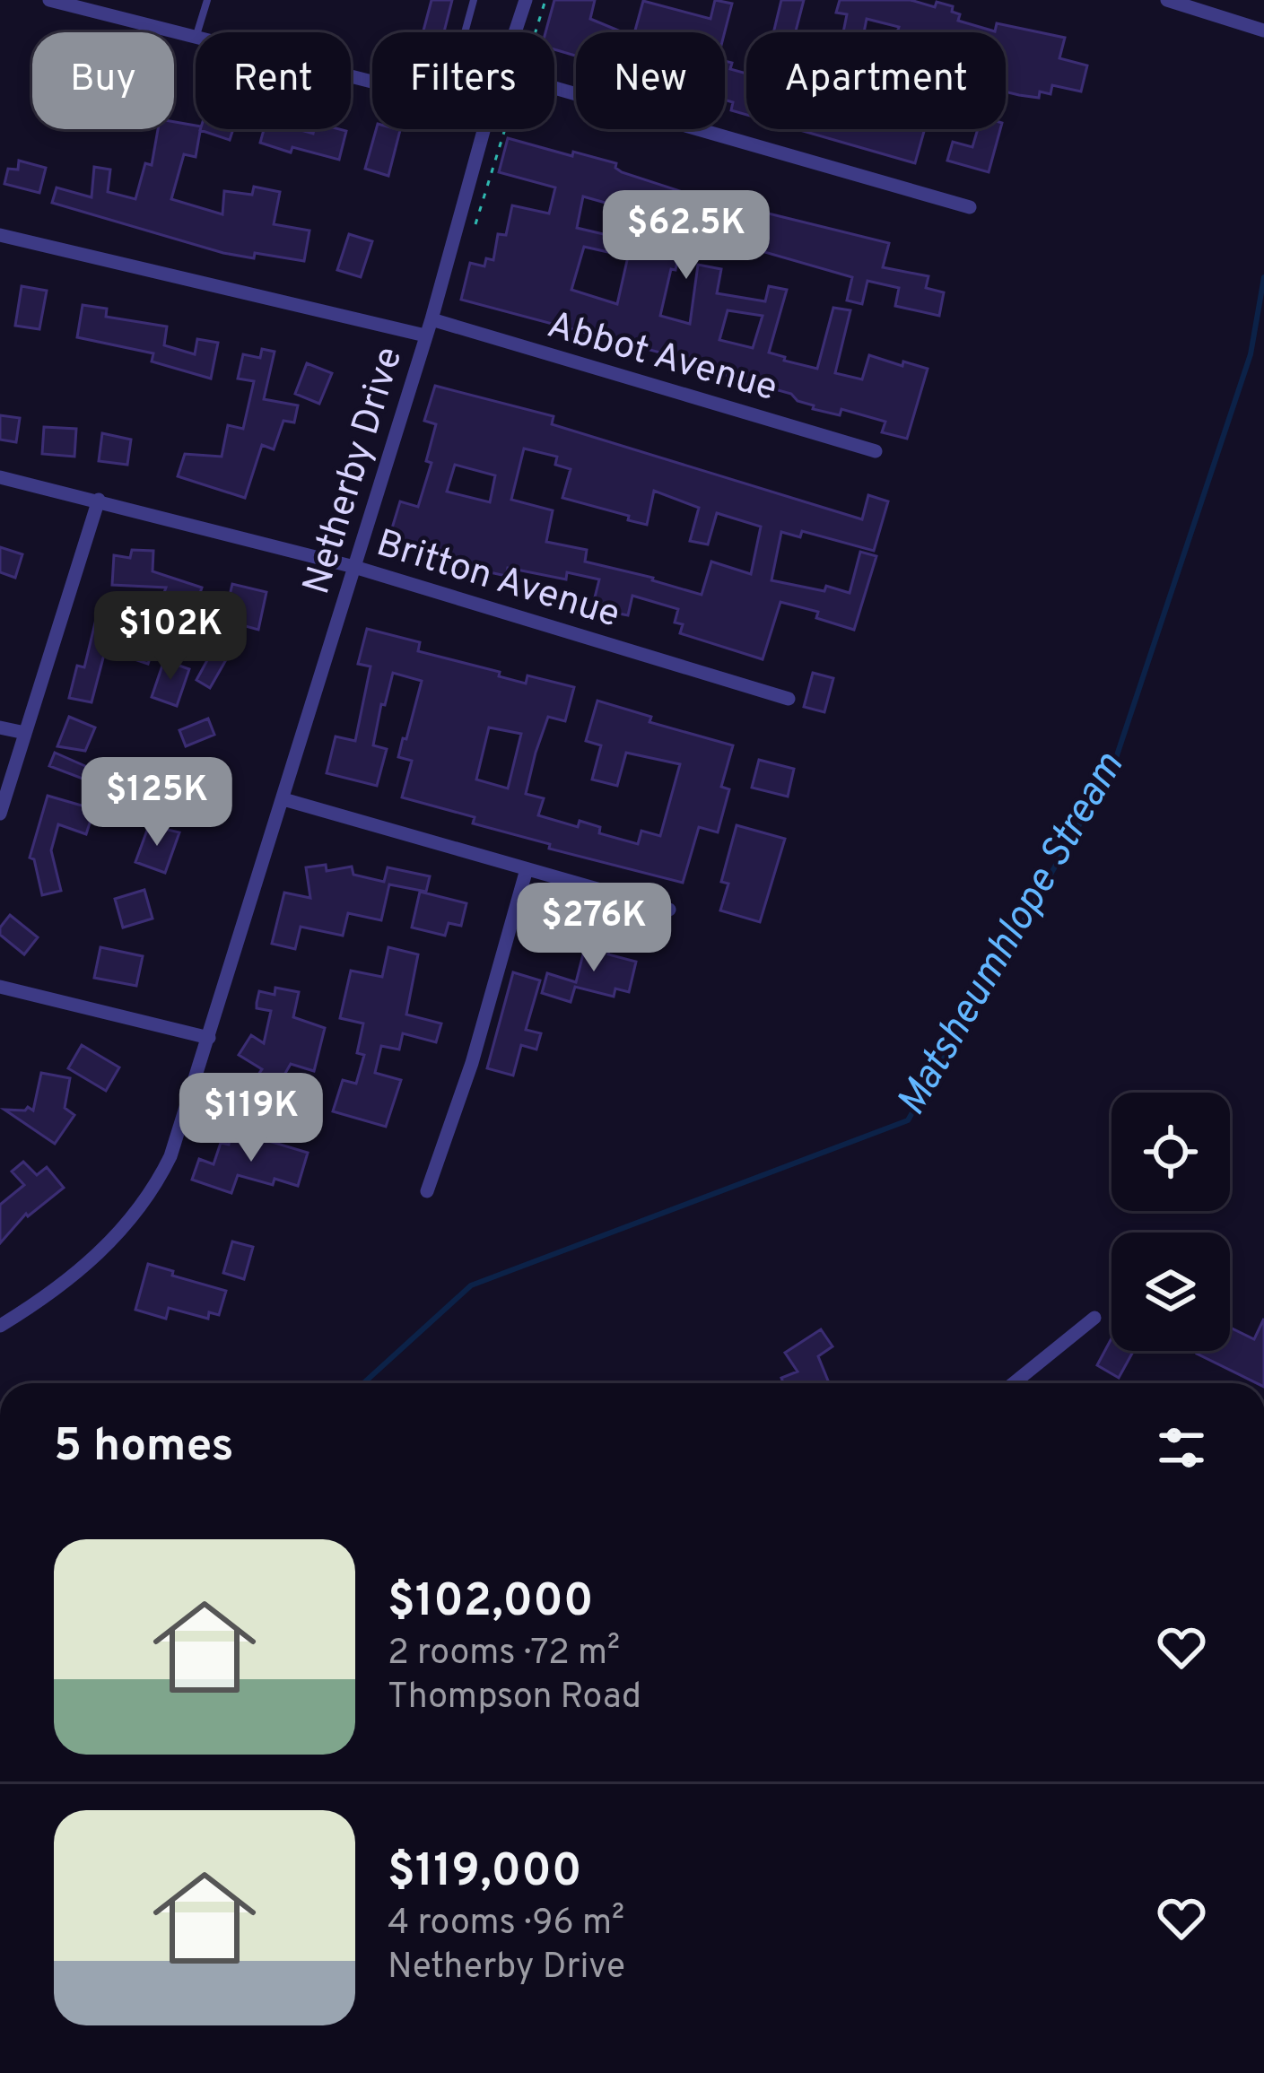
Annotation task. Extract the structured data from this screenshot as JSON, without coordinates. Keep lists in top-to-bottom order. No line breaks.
{"streets":{"street":["Abbot Avenue","Netherby Drive","Britton Avenue"]},"crossings":[["Abbot Avenue","Netherby Drive"],["Netherby Drive","Britton Avenue"]],"water":["Matsheumhlope Stream"],"page":{"chip":["Buy","Rent","Filters","New","Apartment"],"price":["$62.5K","$102K","$125K","$276K","$119K"],"heading":"5 homes","list":[{"name":"$102,000","note":"2 rooms · 72 m² · Thompson Road"},{"name":"$119,000","note":"4 rooms · 96 m² · Netherby Drive"}]}}
